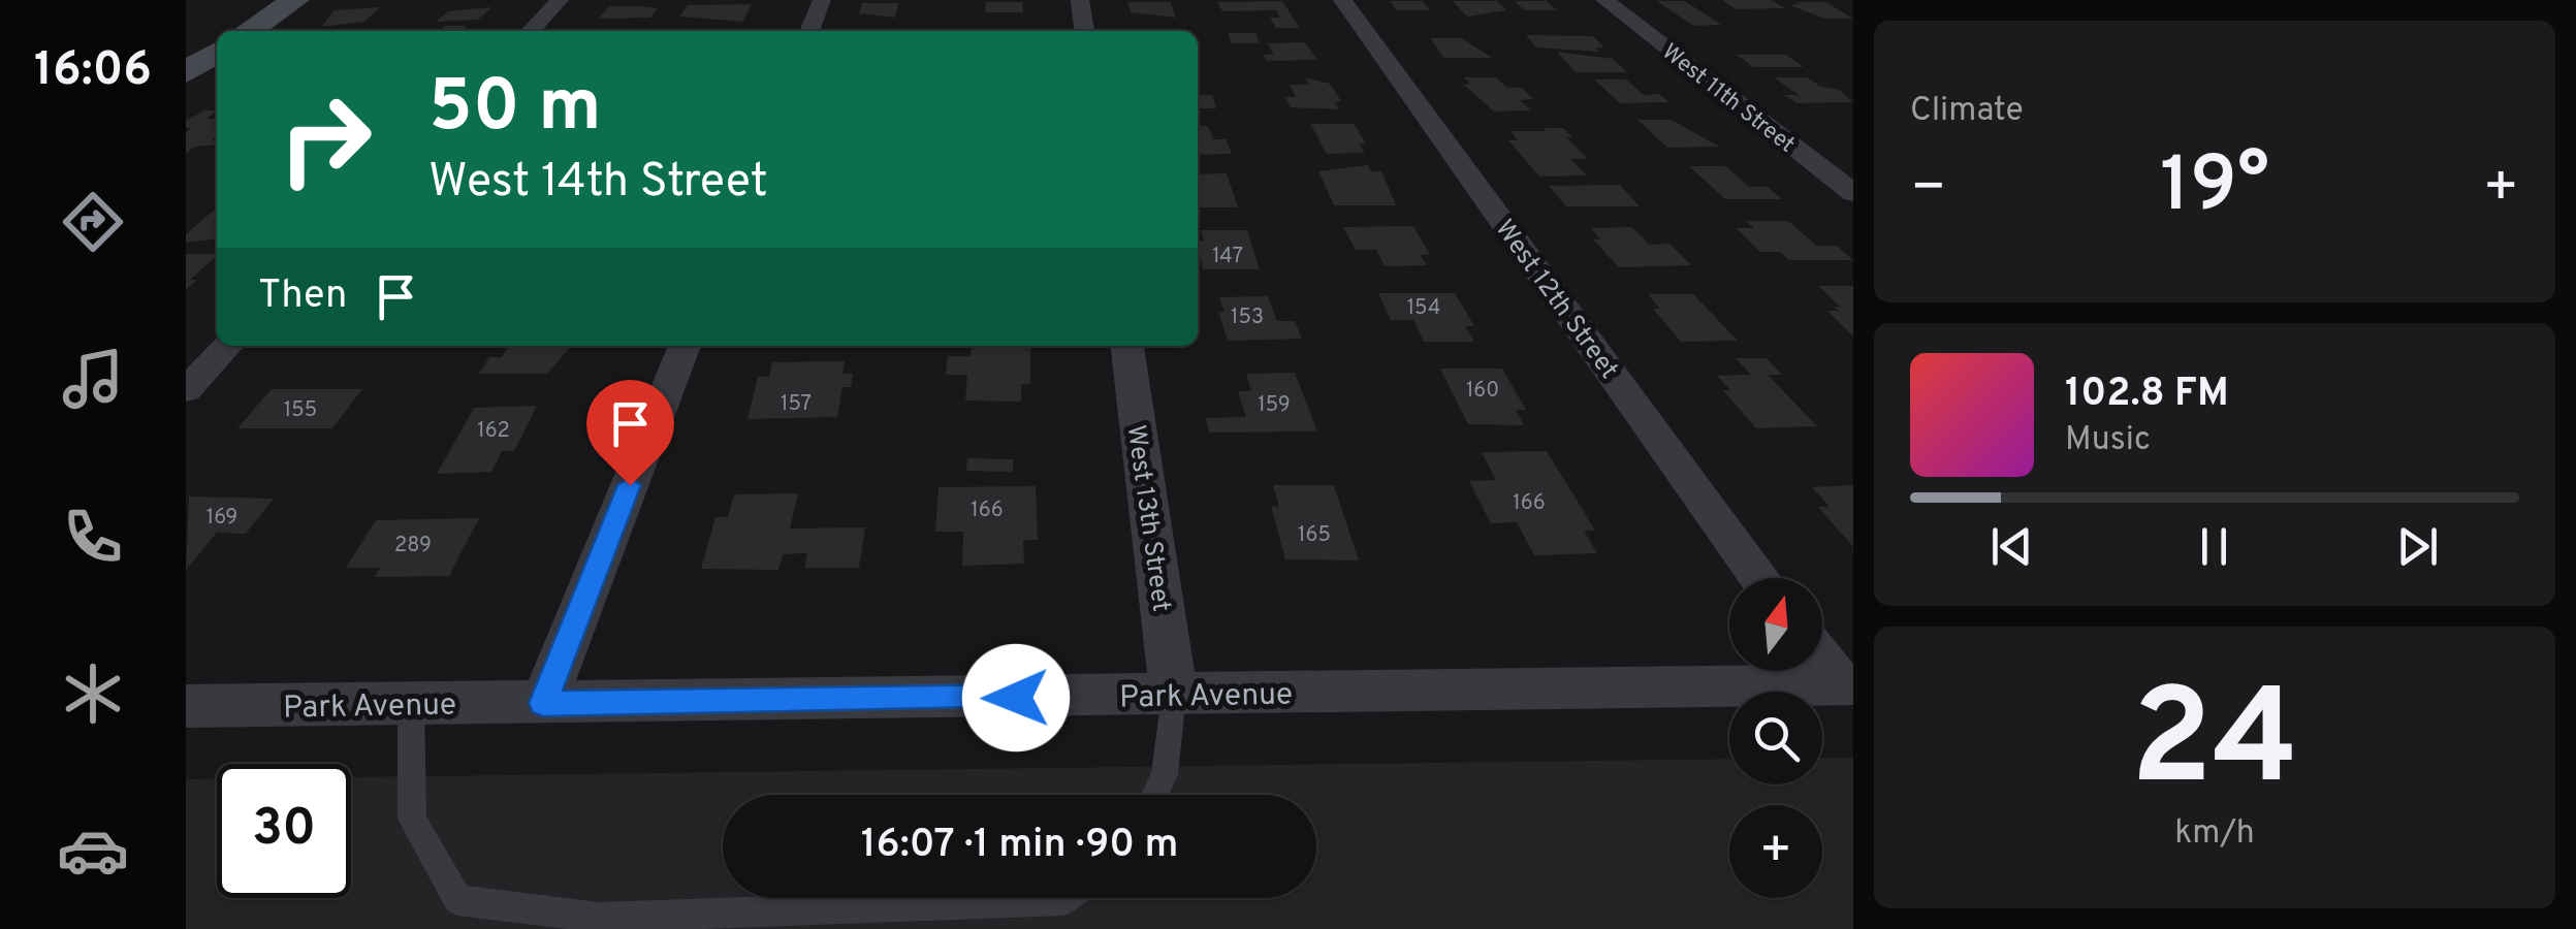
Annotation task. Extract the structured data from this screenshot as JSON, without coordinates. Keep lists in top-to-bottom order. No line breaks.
{"streets":{"street":["West 11th Street","West 12th Street","West 13th Street","Park Avenue"]},"crossings":[["West 13th Street","Park Avenue"]],"house_numbers":["147","154","153","160","157","159","155","162","166","166","169","165","289"],"north":"top","page":{"tabs":"16:06","tile":["Climate",["24","km/h"]],"turn":["50 m","West 14th Street"],"heat":["−","19°","+"],"then":"Then","song":["102.8 FM","Music"],"map_buttons":"+","limit":"30","trip":"16:07 · 1 min · 90 m"}}
